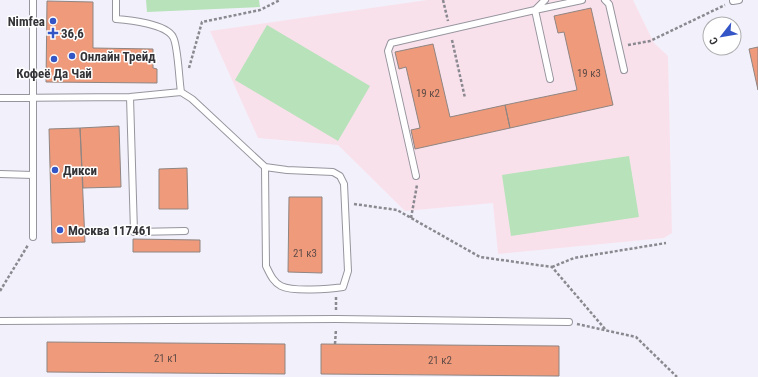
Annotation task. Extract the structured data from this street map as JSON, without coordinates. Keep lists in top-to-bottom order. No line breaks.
{"places":{"other":["Nimfea","Онлайн Трейд","Кофеё Да Чай","Дикси","Москва 117461"],"health":["36,6"]},"house_numbers":["19 к3","19 к2","21 к3","21 к1","21 к2"],"north":"bottom left"}
